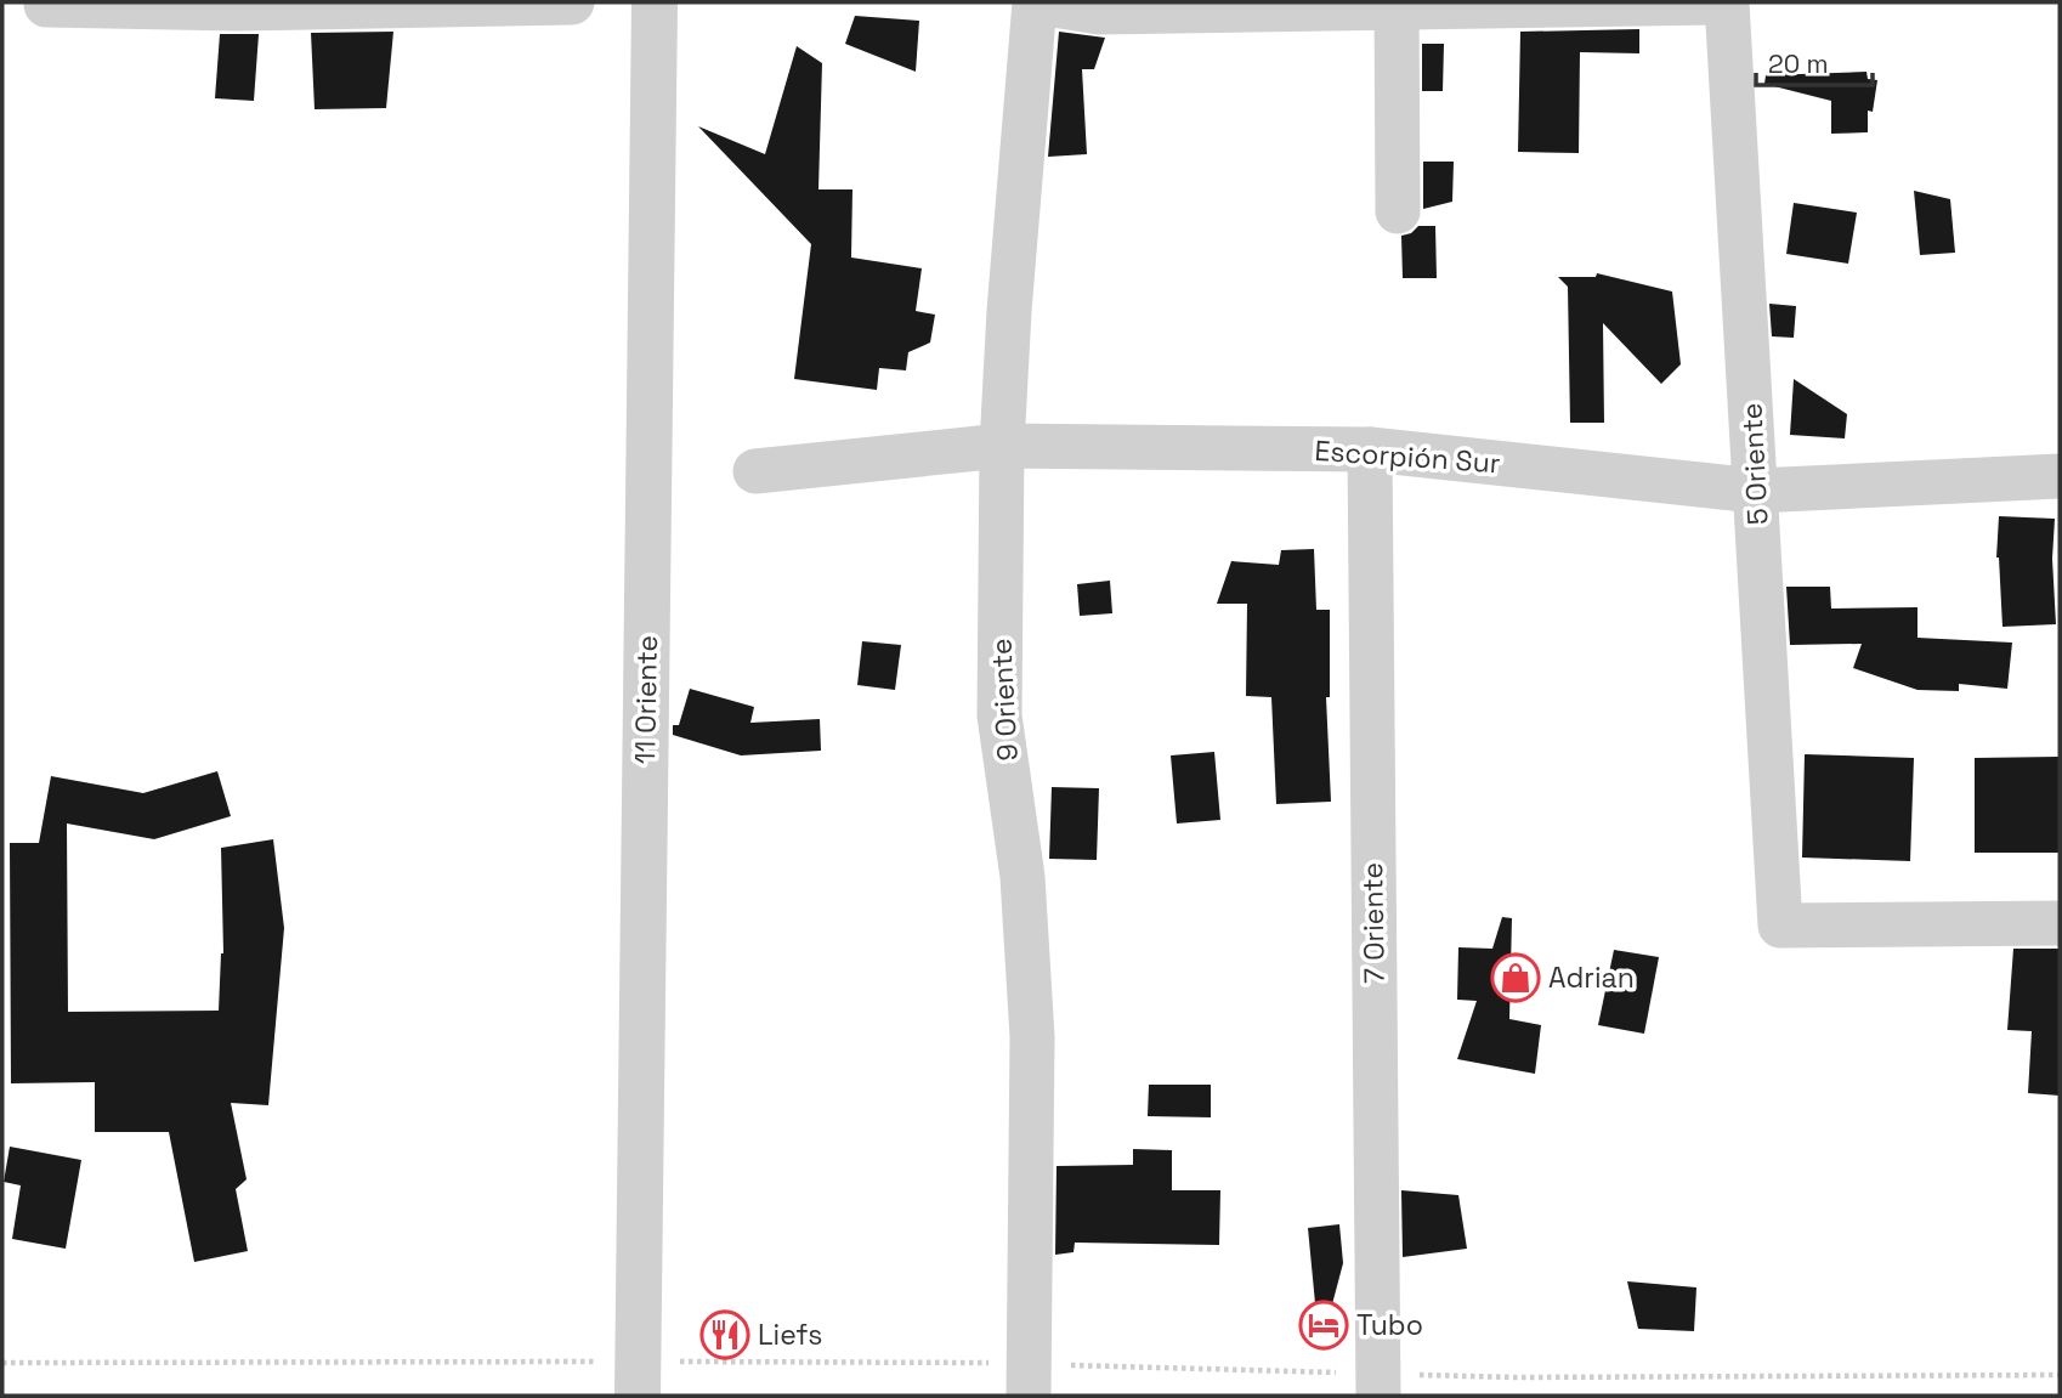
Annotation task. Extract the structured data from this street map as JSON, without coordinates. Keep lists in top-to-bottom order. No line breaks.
{"streets":{"street":["Escorpión Sur","5 Oriente","11 Oriente","9 Oriente","7 Oriente"]},"crossings":[["Escorpión Sur","5 Oriente"],["Escorpión Sur","9 Oriente"],["Escorpión Sur","7 Oriente"]],"places":{"shop":["Adrian"],"hotel":["Tubo"],"restaurant":["Liefs"]},"scale_bar":"20 m"}
